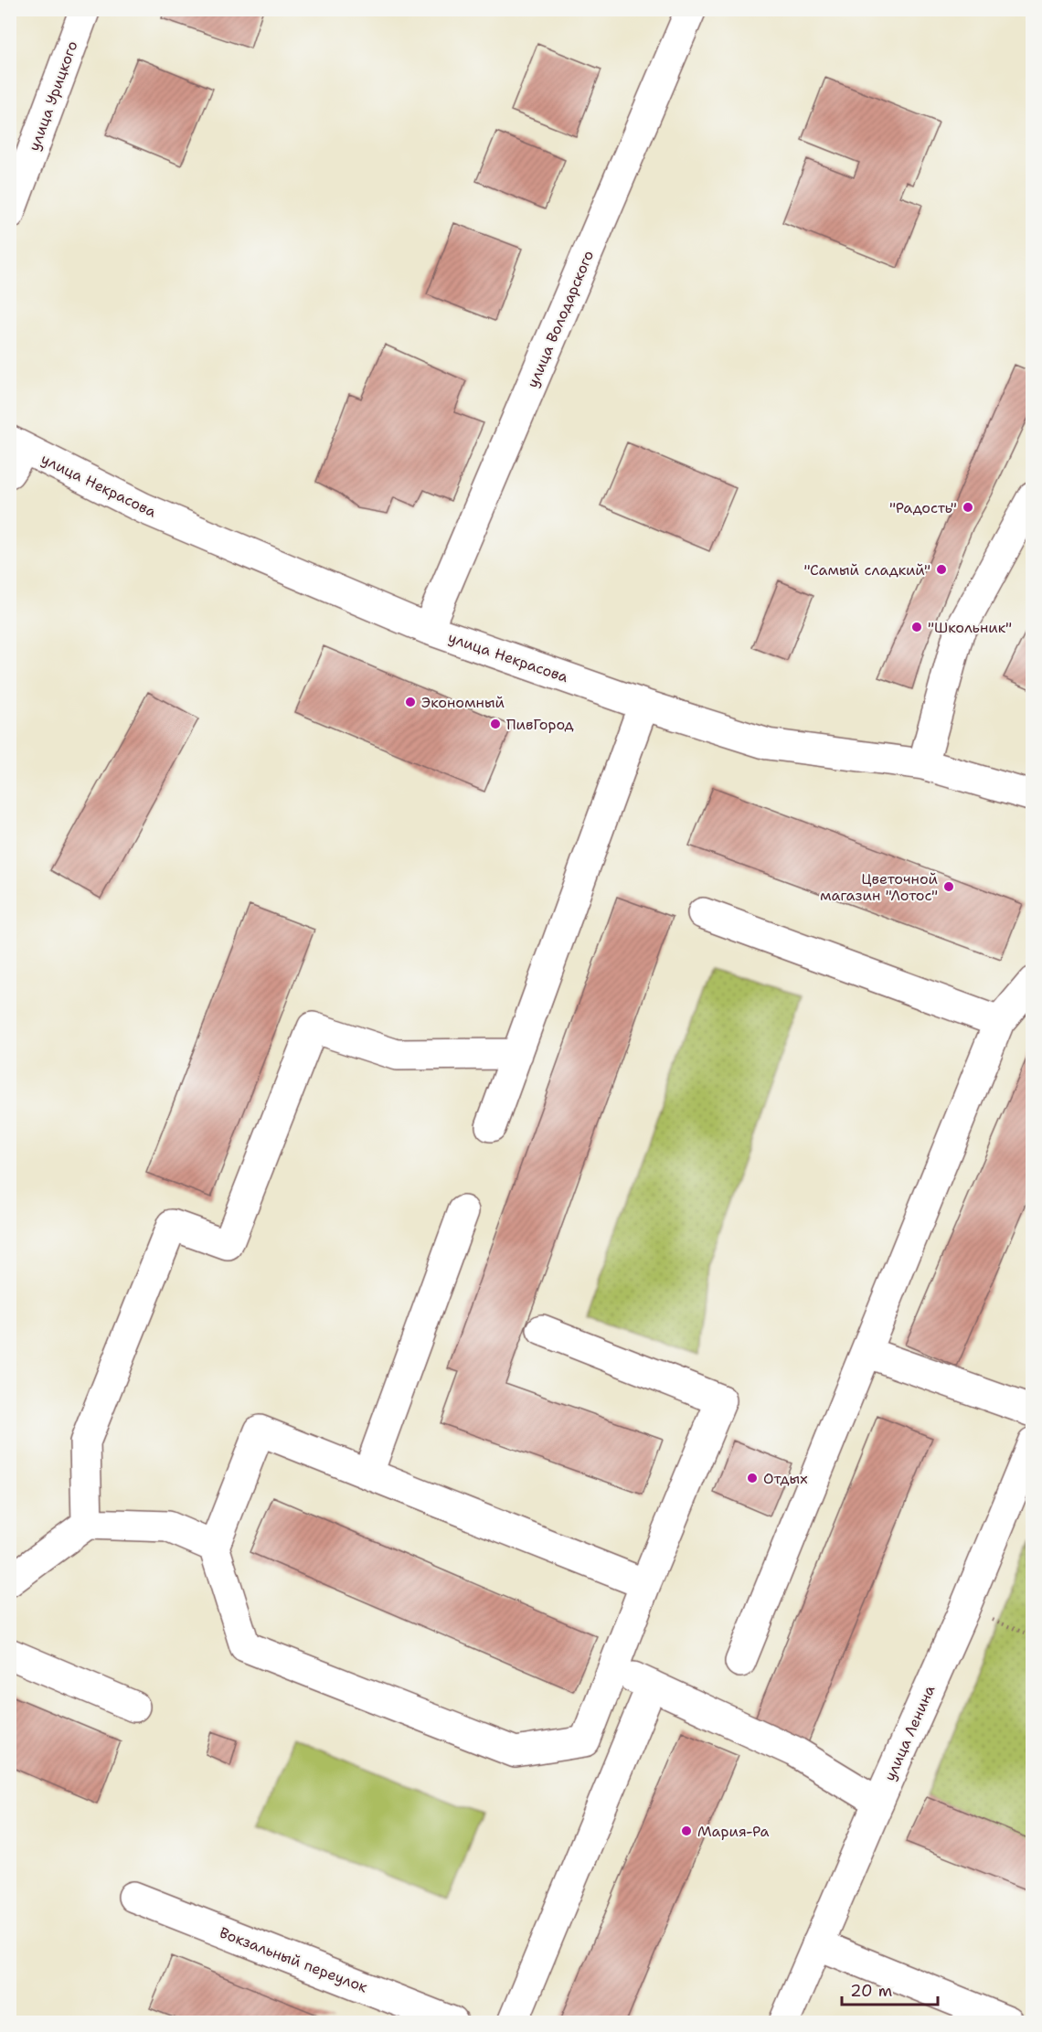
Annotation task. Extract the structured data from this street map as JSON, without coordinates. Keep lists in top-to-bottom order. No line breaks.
{"streets":{"street":["улица Урицкого","улица Володарского","улица Некрасова","улица Ленина","Вокзальный переулок"]},"crossings":[["улица Володарского","улица Некрасова"]],"places":["\"Радость\"","\"Самый сладкий\"","\"Школьник\"","Экономный","ПивГород","Цветочной магазин \"Лотос\"","Отдых","Мария-Ра"],"scale_bar":"20 m"}
